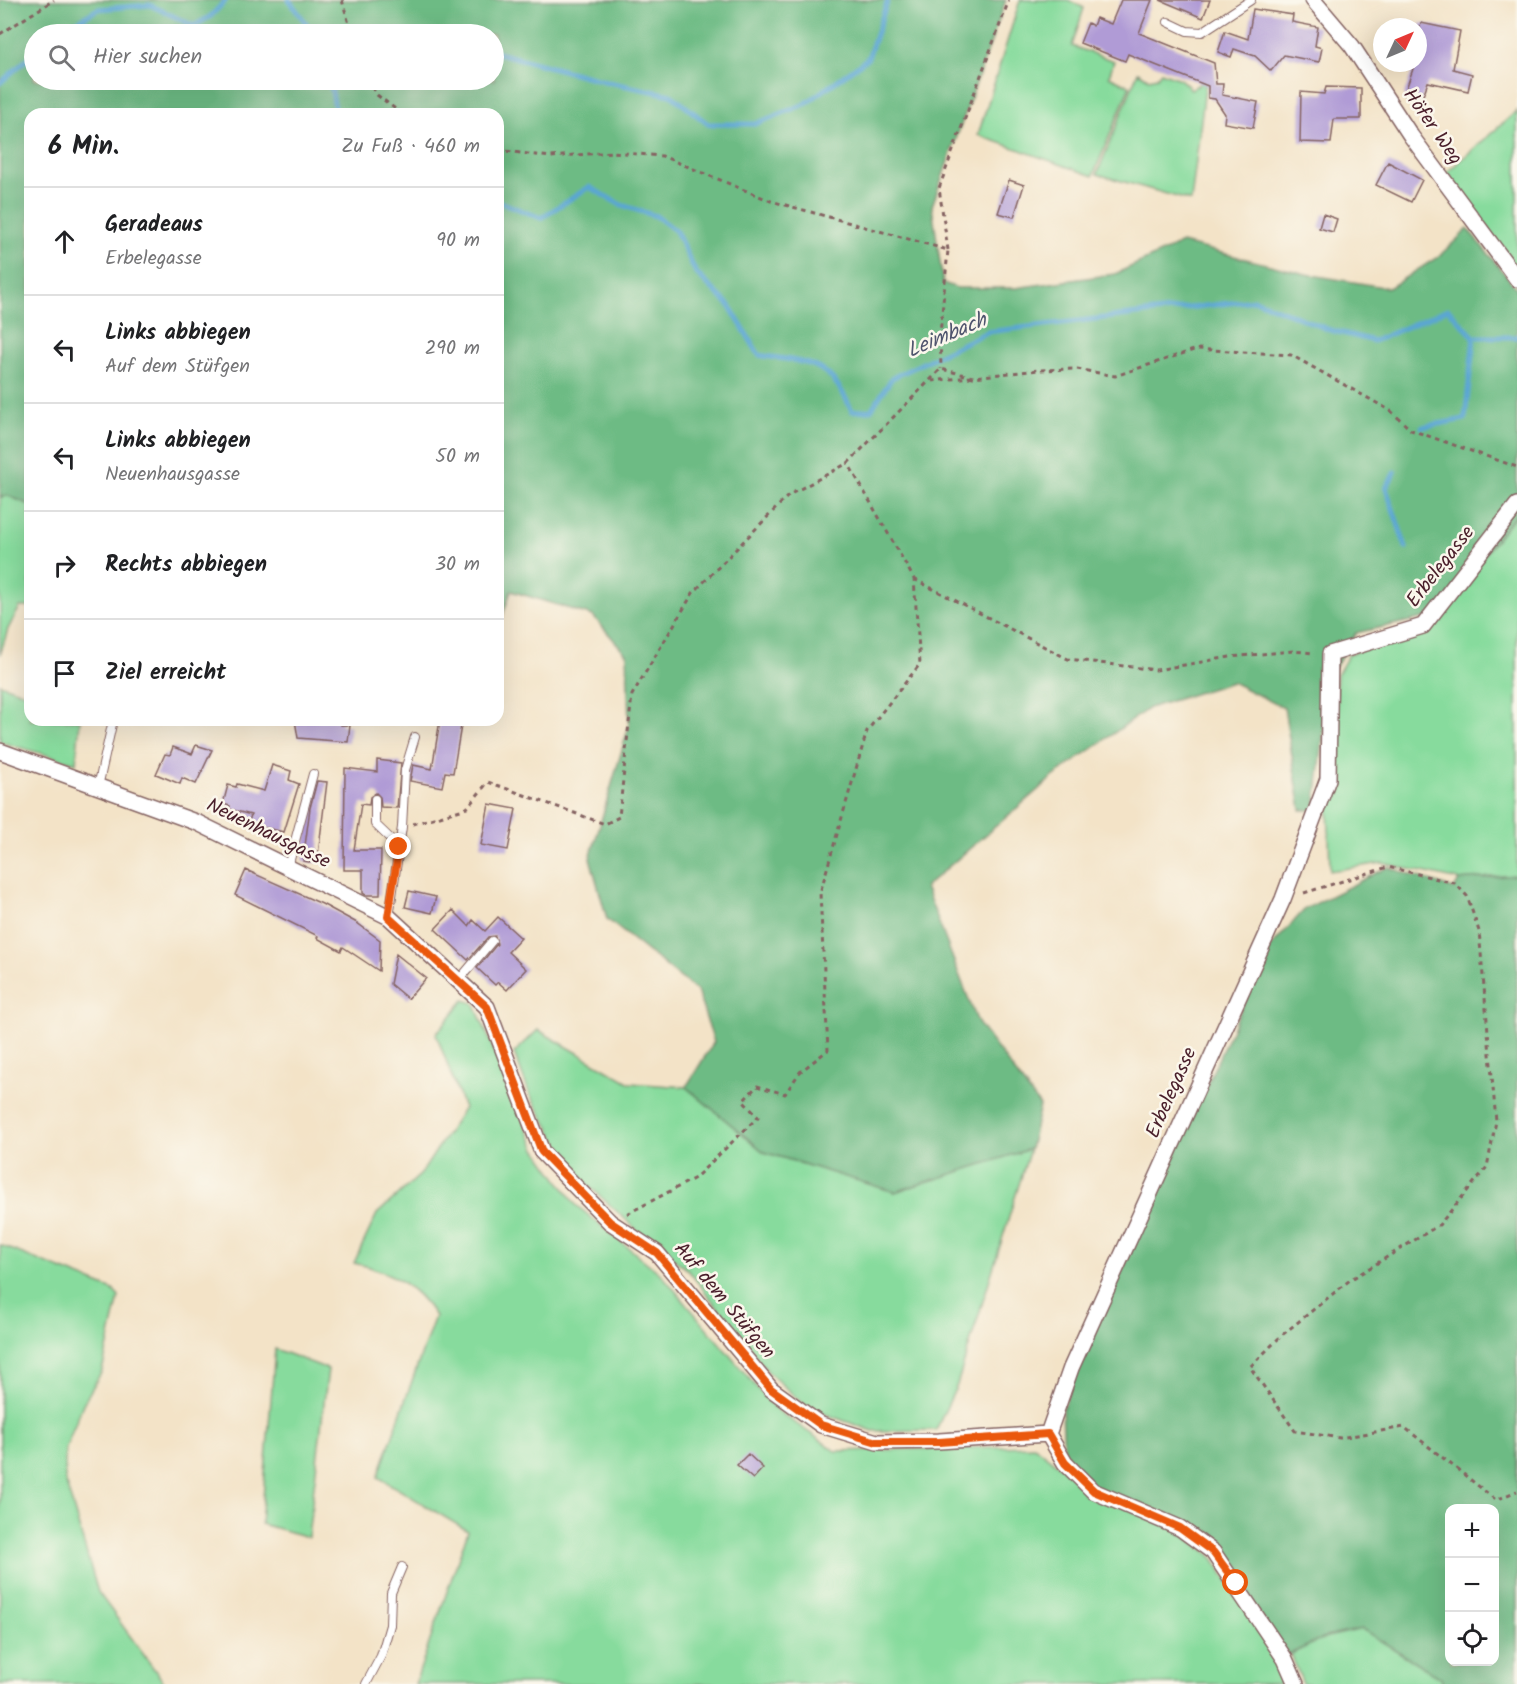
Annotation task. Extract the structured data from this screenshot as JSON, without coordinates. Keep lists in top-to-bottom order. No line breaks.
{"streets":{"street":["Höfer Weg","Erbelegasse","Neuenhausgasse","Auf dem Stüfgen"]},"crossings":[["Erbelegasse","Auf dem Stüfgen"],["Neuenhausgasse","Auf dem Stüfgen"]],"water":["Leimbach"],"north":"top right","page":{"search":"Hier suchen","heading":["6 Min.","Zu Fuß · 460 m"],"list":[["Geradeaus","Erbelegasse","90 m"],["Links abbiegen","Auf dem Stüfgen","290 m"],["Links abbiegen","Neuenhausgasse","50 m"],["Rechts abbiegen","30 m"],"Ziel erreicht"],"map_buttons":["+","−"]}}
